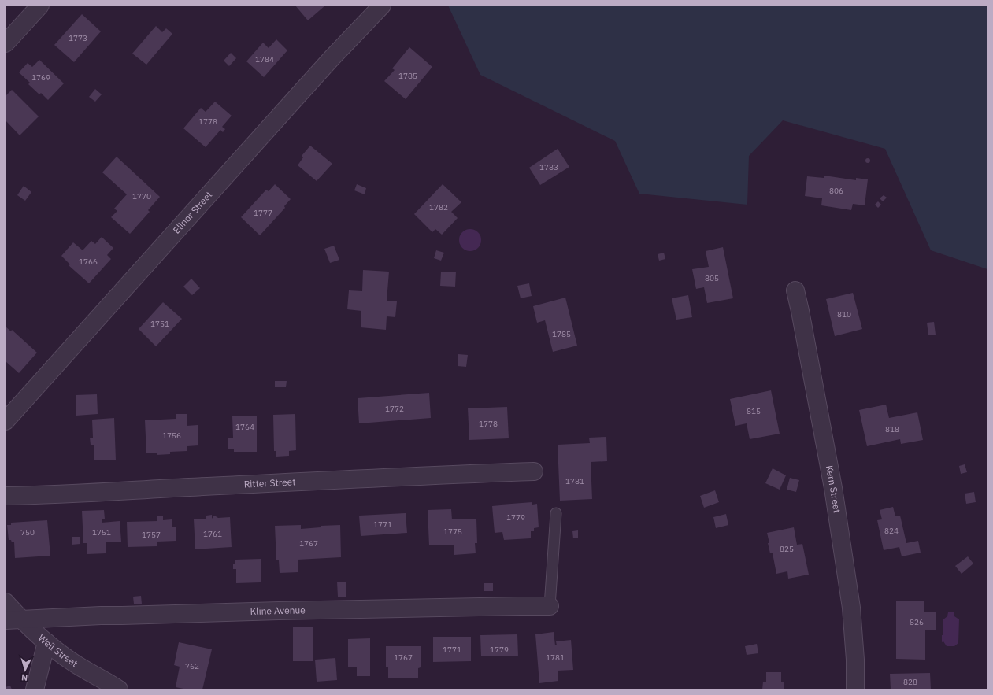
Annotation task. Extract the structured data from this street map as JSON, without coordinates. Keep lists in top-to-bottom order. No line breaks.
{"streets":{"street":["Elinor Street","Ritter Street","Kern Street","Kline Avenue","Weil Street"]},"crossings":[["Kline Avenue","Weil Street"]],"house_numbers":["1773","1784","1785","1769","1778","1783","806","1770","1782","1777","1766","805","810","1751","1785","1772","815","1778","1764","818","1756","1781","1779","1771","824","1775","750","1751","1761","1757","1767","825","826","1771","1779","1767","1781","762","828"],"north":"bottom"}
